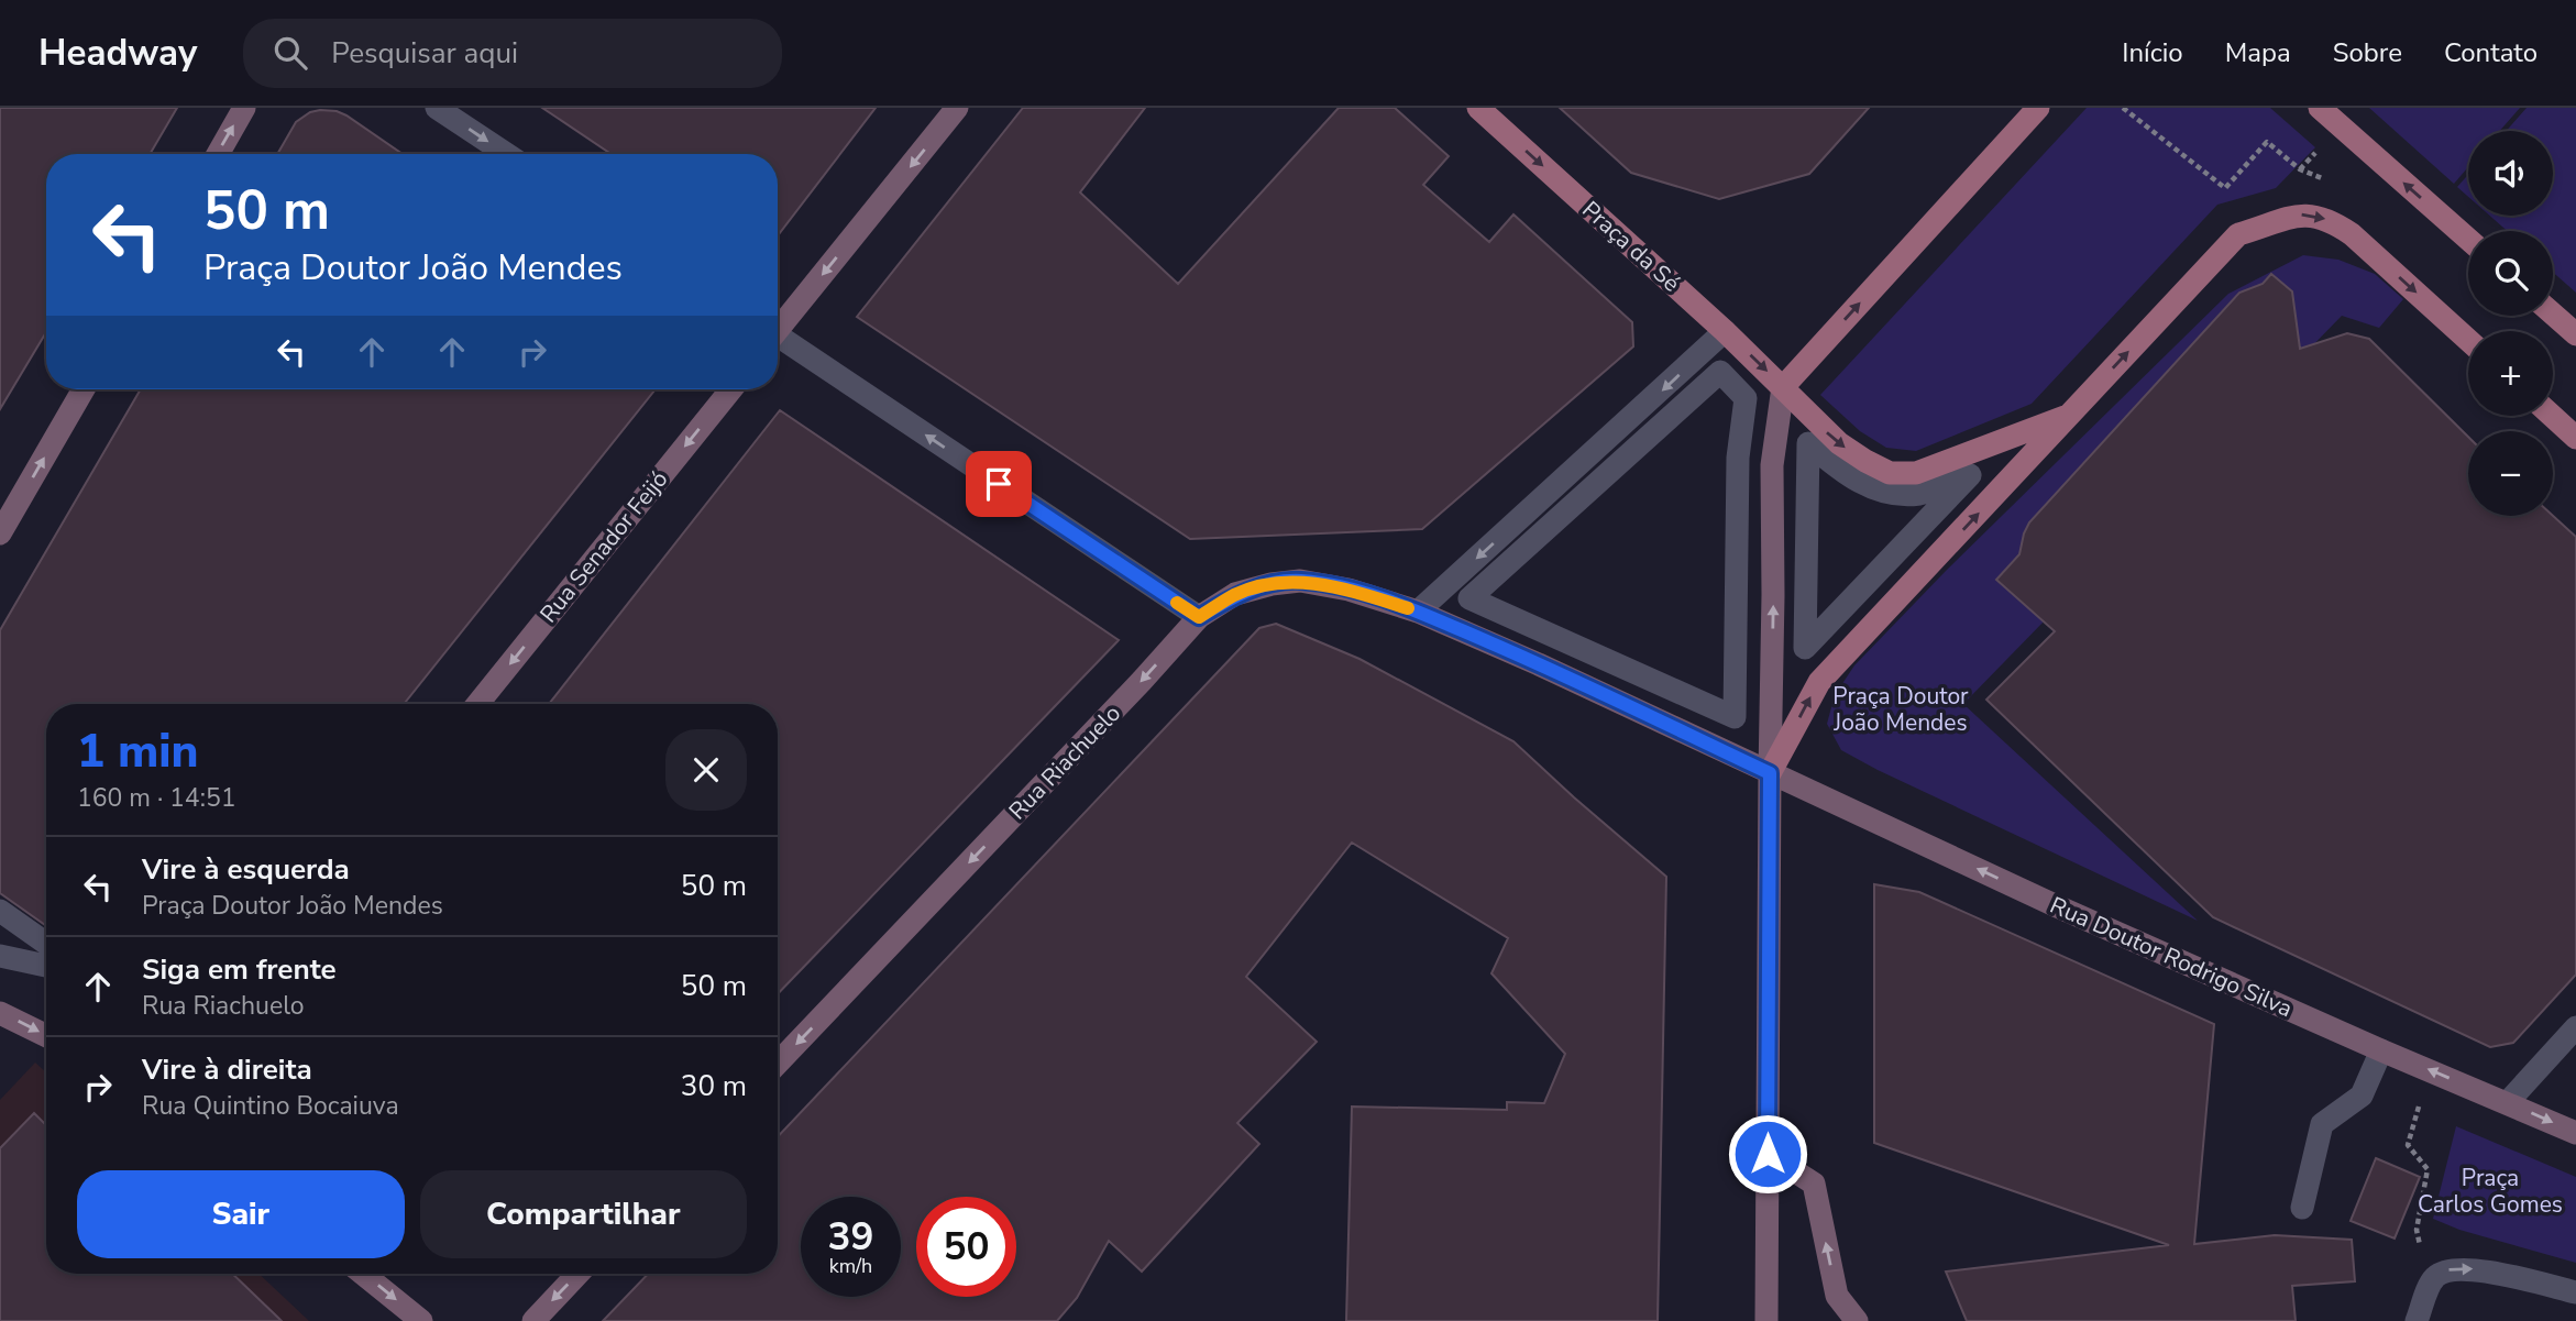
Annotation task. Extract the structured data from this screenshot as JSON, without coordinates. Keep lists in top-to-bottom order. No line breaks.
{"streets":{"main road":["Praça da Sé","Rua Senador Feijó","Rua Riachuelo","Rua Doutor Rodrigo Silva"]},"one_way":["Praça da Sé","Rua Senador Feijó","Rua Riachuelo","Rua Doutor Rodrigo Silva"],"parks":["Praça Doutor João Mendes","Praça Carlos Gomes"],"page":{"header":"Headway","search":"Pesquisar aqui","nav":["Início","Mapa","Sobre","Contato"],"map_buttons":["+","−"],"turn":["50 m","Praça Doutor João Mendes"],"heading":["1 min","160 m · 14:51"],"list":[{"name":"Vire à esquerda","note":"Praça Doutor João Mendes","value":"50 m"},{"name":"Siga em frente","note":"Rua Riachuelo","value":"50 m"},{"name":"Vire à direita","note":"Rua Quintino Bocaiuva","value":"30 m"}],"buttons":["Sair","Compartilhar"],"speed":"39 km/h","limit":"50"}}
